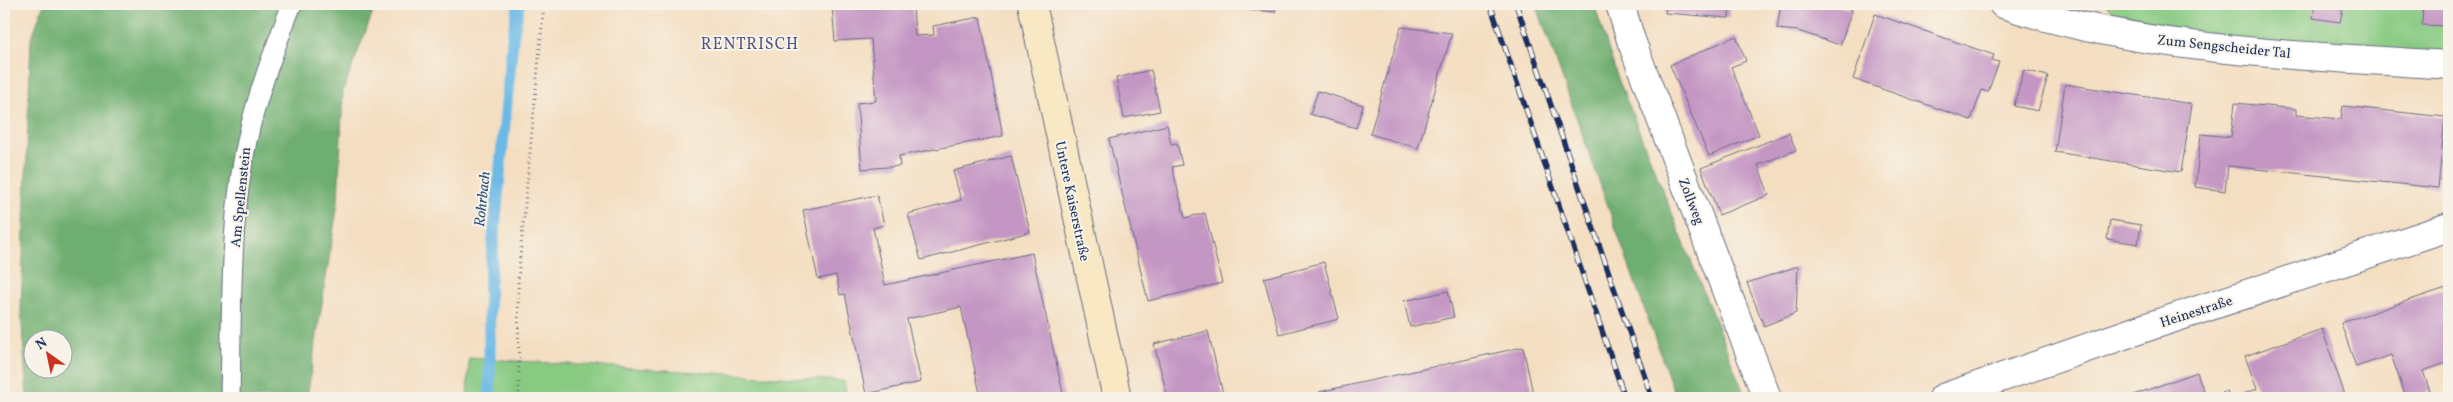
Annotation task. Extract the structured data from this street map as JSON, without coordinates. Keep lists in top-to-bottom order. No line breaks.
{"streets":{"main road":["Untere Kaiserstraße"],"street":["Zum Sengscheider Tal","Zollweg","Heinestraße"],"lane":["Am Spellenstein"]},"districts":["RENTRISCH"],"water":["Rohrbach"],"north":"top left"}
